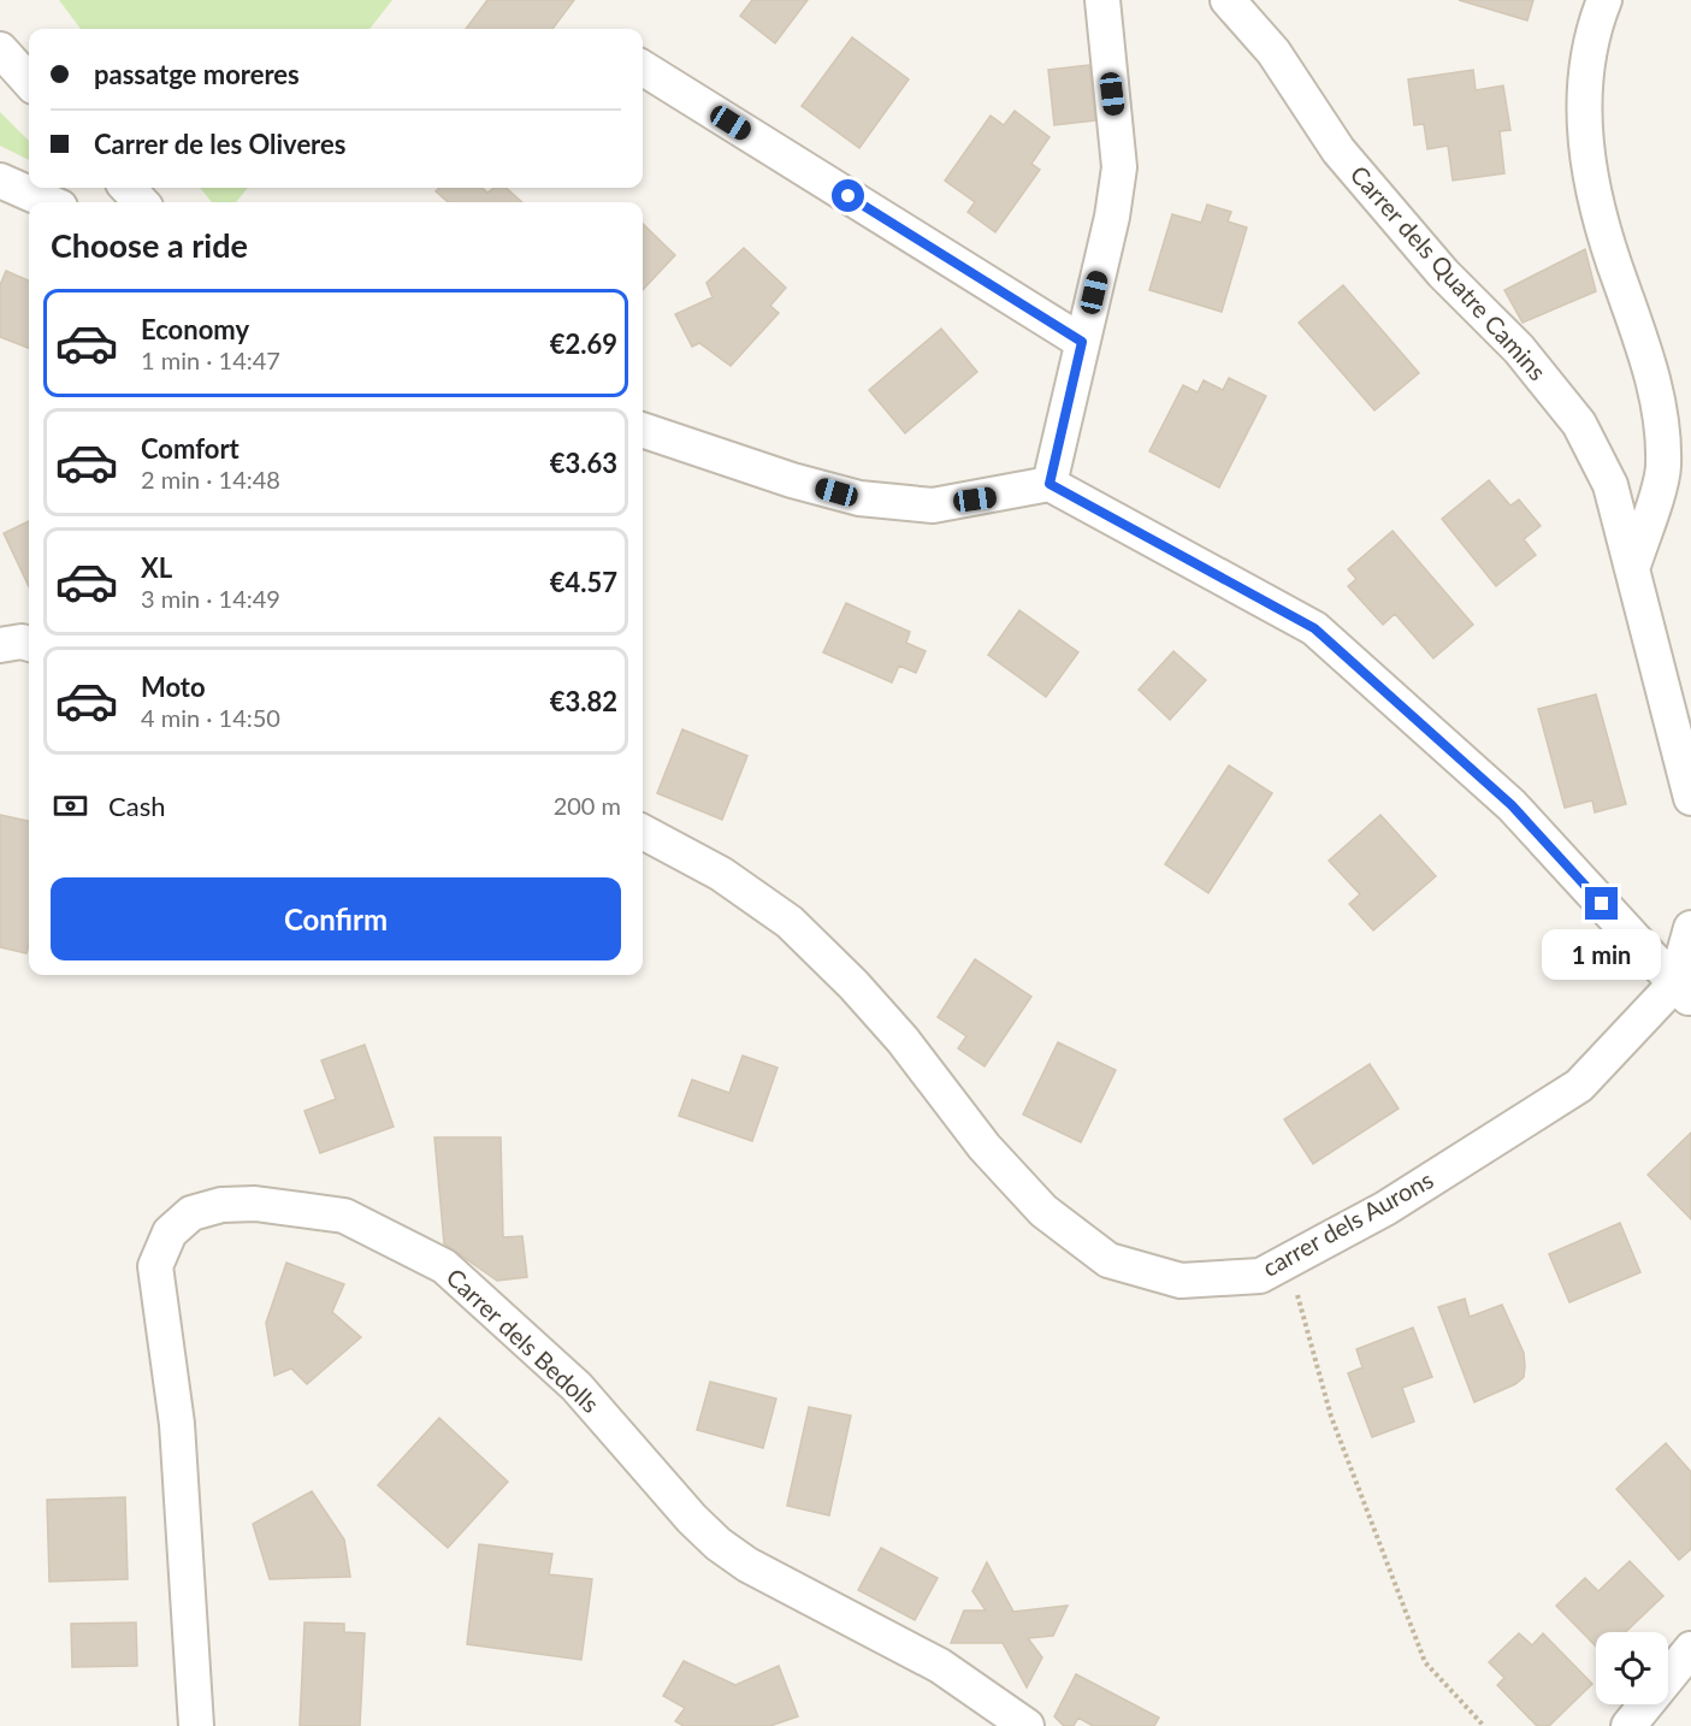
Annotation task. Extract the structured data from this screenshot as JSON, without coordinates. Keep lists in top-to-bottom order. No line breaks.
{"streets":{"street":["Carrer dels Quatre Camins","carrer dels Aurons","Carrer dels Bedolls"]},"page":{"banner":["passatge moreres","Carrer de les Oliveres"],"heading":"Choose a ride","list":[{"name":"Economy","note":"1 min · 14:47","value":"€2.69"},{"name":"Comfort","note":"2 min · 14:48","value":"€3.63"},{"name":"XL","note":"3 min · 14:49","value":"€4.57"},{"name":"Moto","note":"4 min · 14:50","value":"€3.82"}],"pay":["Cash","200 m"],"buttons":"Confirm","bubble":"1 min"}}
